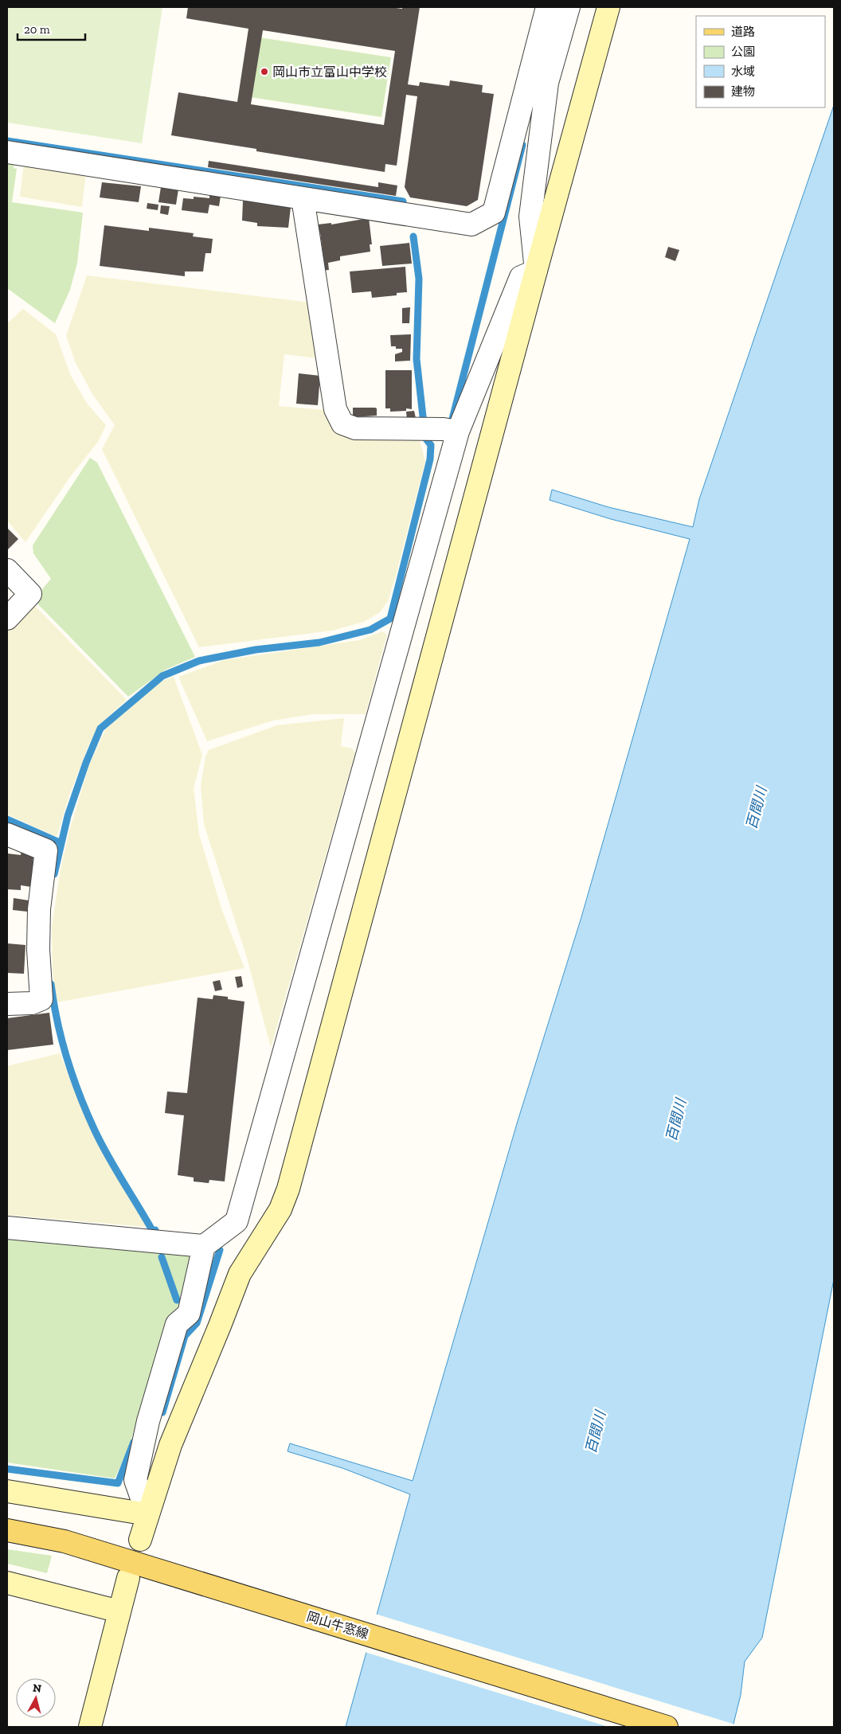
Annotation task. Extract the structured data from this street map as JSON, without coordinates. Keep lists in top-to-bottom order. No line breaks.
{"streets":{"main road":["岡山牛窓線"]},"water":["百間川"],"places":["岡山市立富山中学校"],"legend":["道路","公園","水域","建物"],"scale_bar":"20 m","north":"top"}
